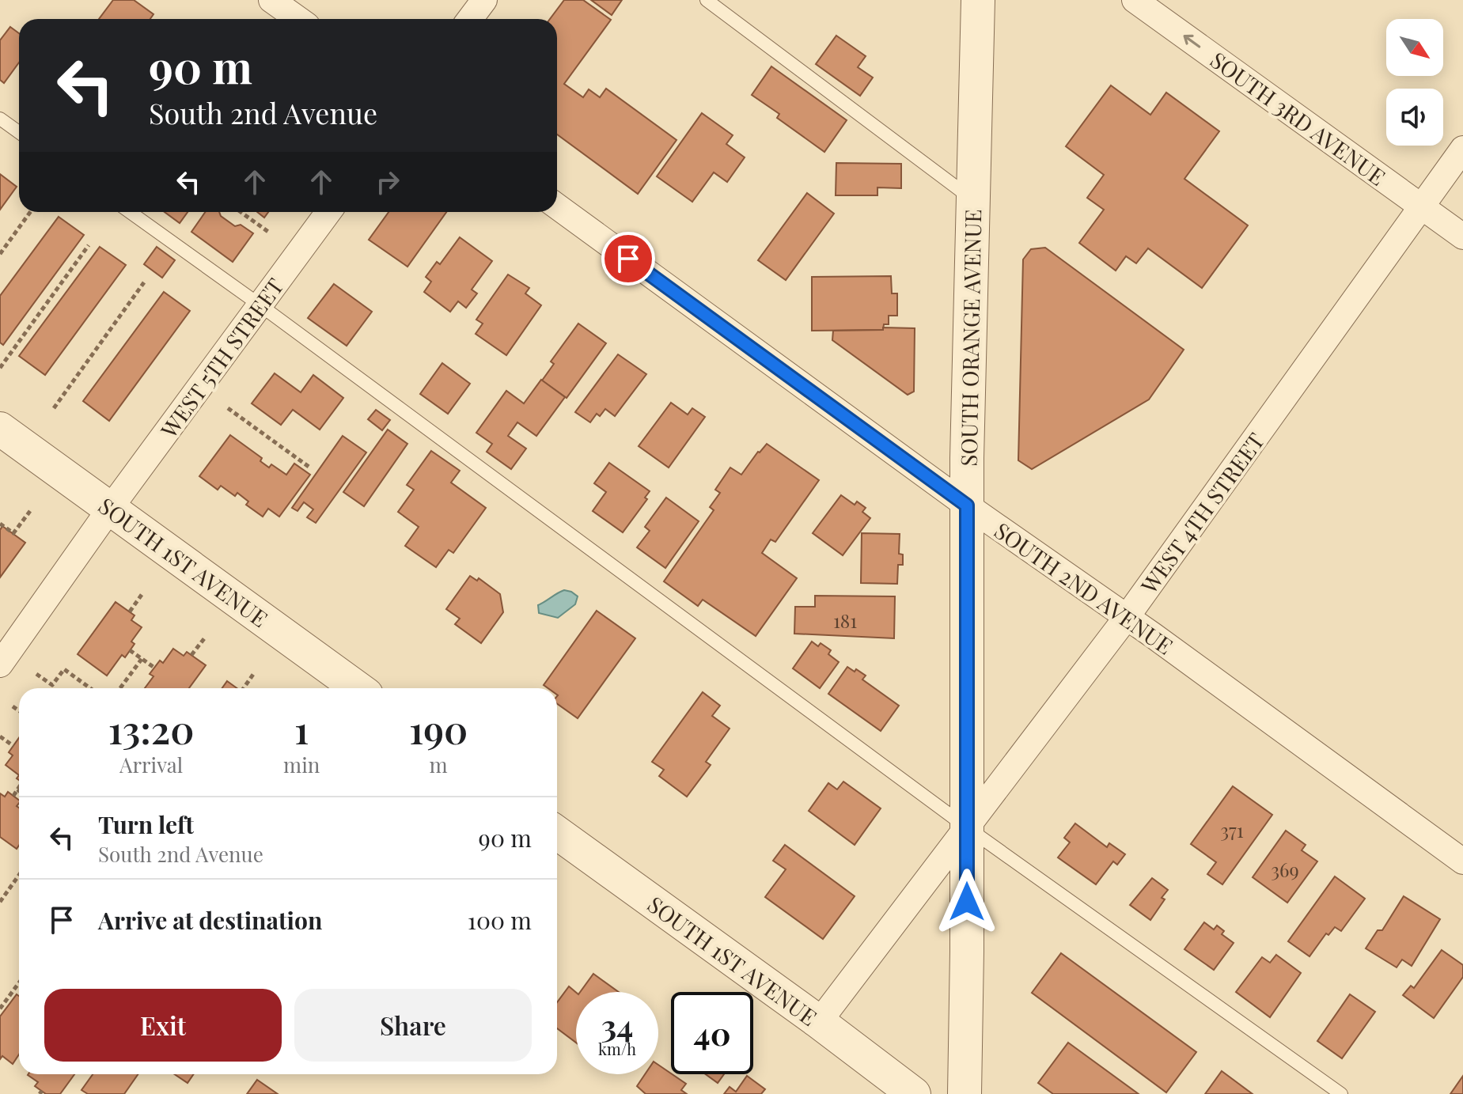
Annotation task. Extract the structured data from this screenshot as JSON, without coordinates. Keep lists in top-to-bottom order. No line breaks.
{"streets":{"street":["SOUTH 3RD AVENUE","SOUTH ORANGE AVENUE","WEST 5TH STREET","WEST 4TH STREET","SOUTH 1ST AVENUE","SOUTH 2ND AVENUE"]},"crossings":[["SOUTH 3RD AVENUE","WEST 4TH STREET"],["SOUTH ORANGE AVENUE","WEST 4TH STREET"],["SOUTH ORANGE AVENUE","SOUTH 2ND AVENUE"],["WEST 5TH STREET","SOUTH 1ST AVENUE"],["WEST 4TH STREET","SOUTH 1ST AVENUE"],["WEST 4TH STREET","SOUTH 2ND AVENUE"]],"one_way":["SOUTH 3RD AVENUE"],"house_numbers":["181","371","369"],"north":"bottom right","page":{"turn":["90 m","South 2nd Avenue"],"eta":["13:20","Arrival","1","min","190","m"],"list":[{"name":"Turn left","note":"South 2nd Avenue","value":"90 m"},{"name":"Arrive at destination","value":"100 m"}],"buttons":["Exit","Share"],"speed":"34 km/h","limit":"40"}}
